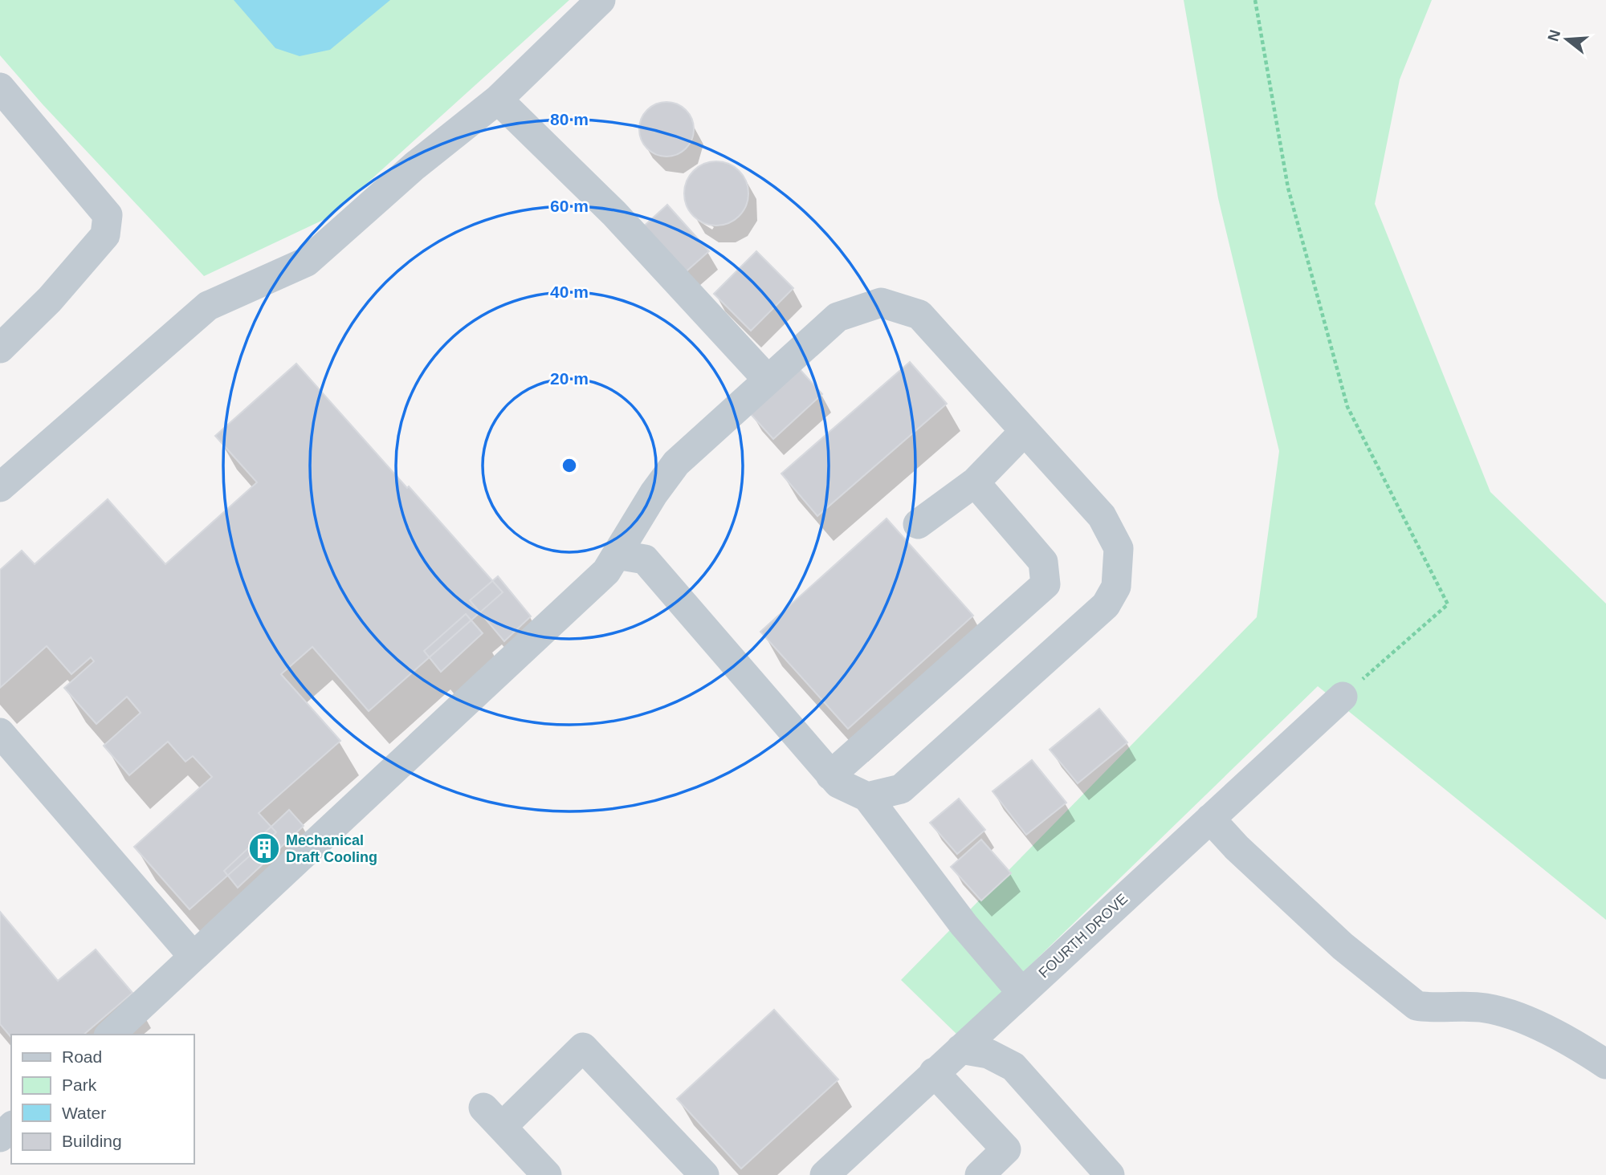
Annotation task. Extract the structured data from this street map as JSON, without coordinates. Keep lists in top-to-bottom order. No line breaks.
{"streets":{"lane":["FOURTH DROVE"]},"places":{"building":["Mechanical Draft Cooling"]},"legend":["Road","Park","Water","Building"],"north":"left","rings":["80 m","60 m","40 m","20 m"]}
